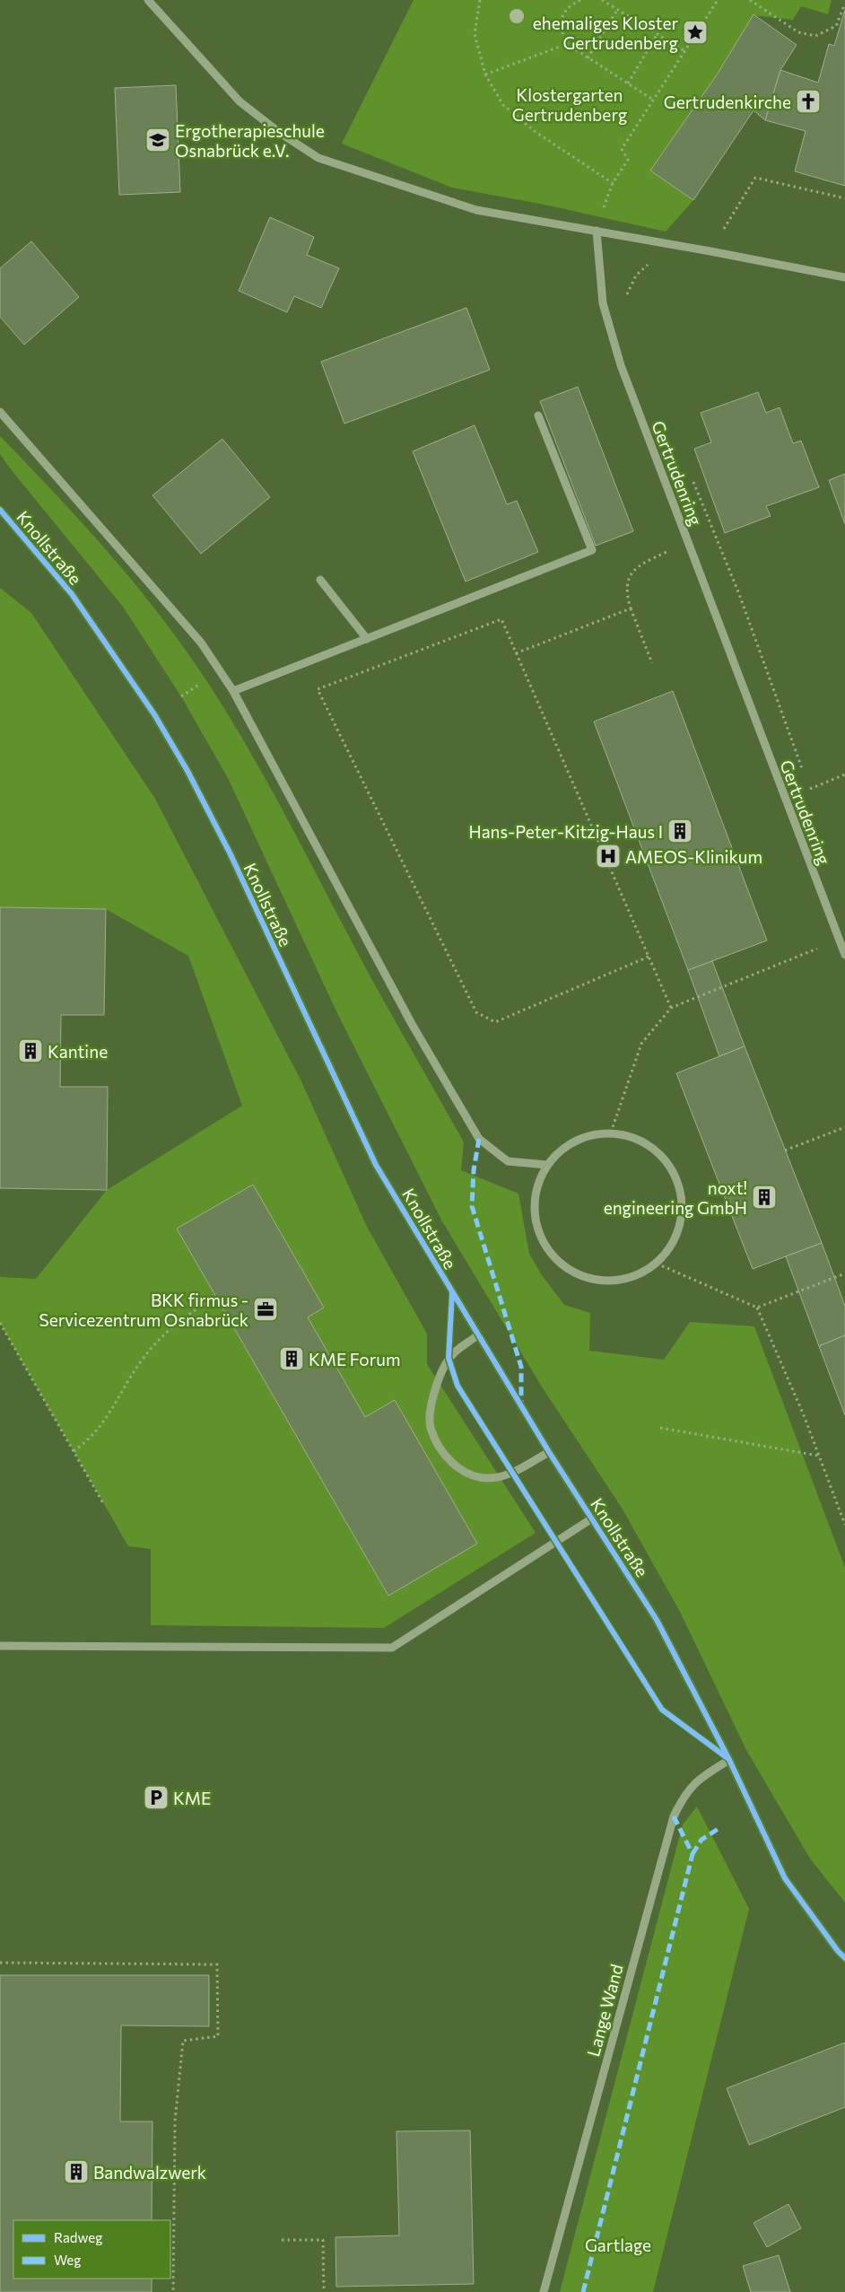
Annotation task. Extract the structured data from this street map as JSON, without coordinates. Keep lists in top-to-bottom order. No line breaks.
{"streets":{"street":["Gertrudenring","Knollstraße","Lange Wand"]},"crossings":[["Knollstraße","Lange Wand"]],"parks":["Klostergarten Gertrudenberg","Gartlage"],"places":{"place":["ehemaliges Kloster Gertrudenberg"],"church":["Gertrudenkirche"],"school or university":["Ergotherapieschule Osnabrück e.V."],"building":["Hans-Peter-Kitzig-Haus I","Kantine","noxt! engineering GmbH","KME Forum","Bandwalzwerk"],"hospital":["AMEOS-Klinikum"],"office":["BKK firmus - Servicezentrum Osnabrück"],"parking":["KME"]},"legend":["Radweg","Weg"]}
